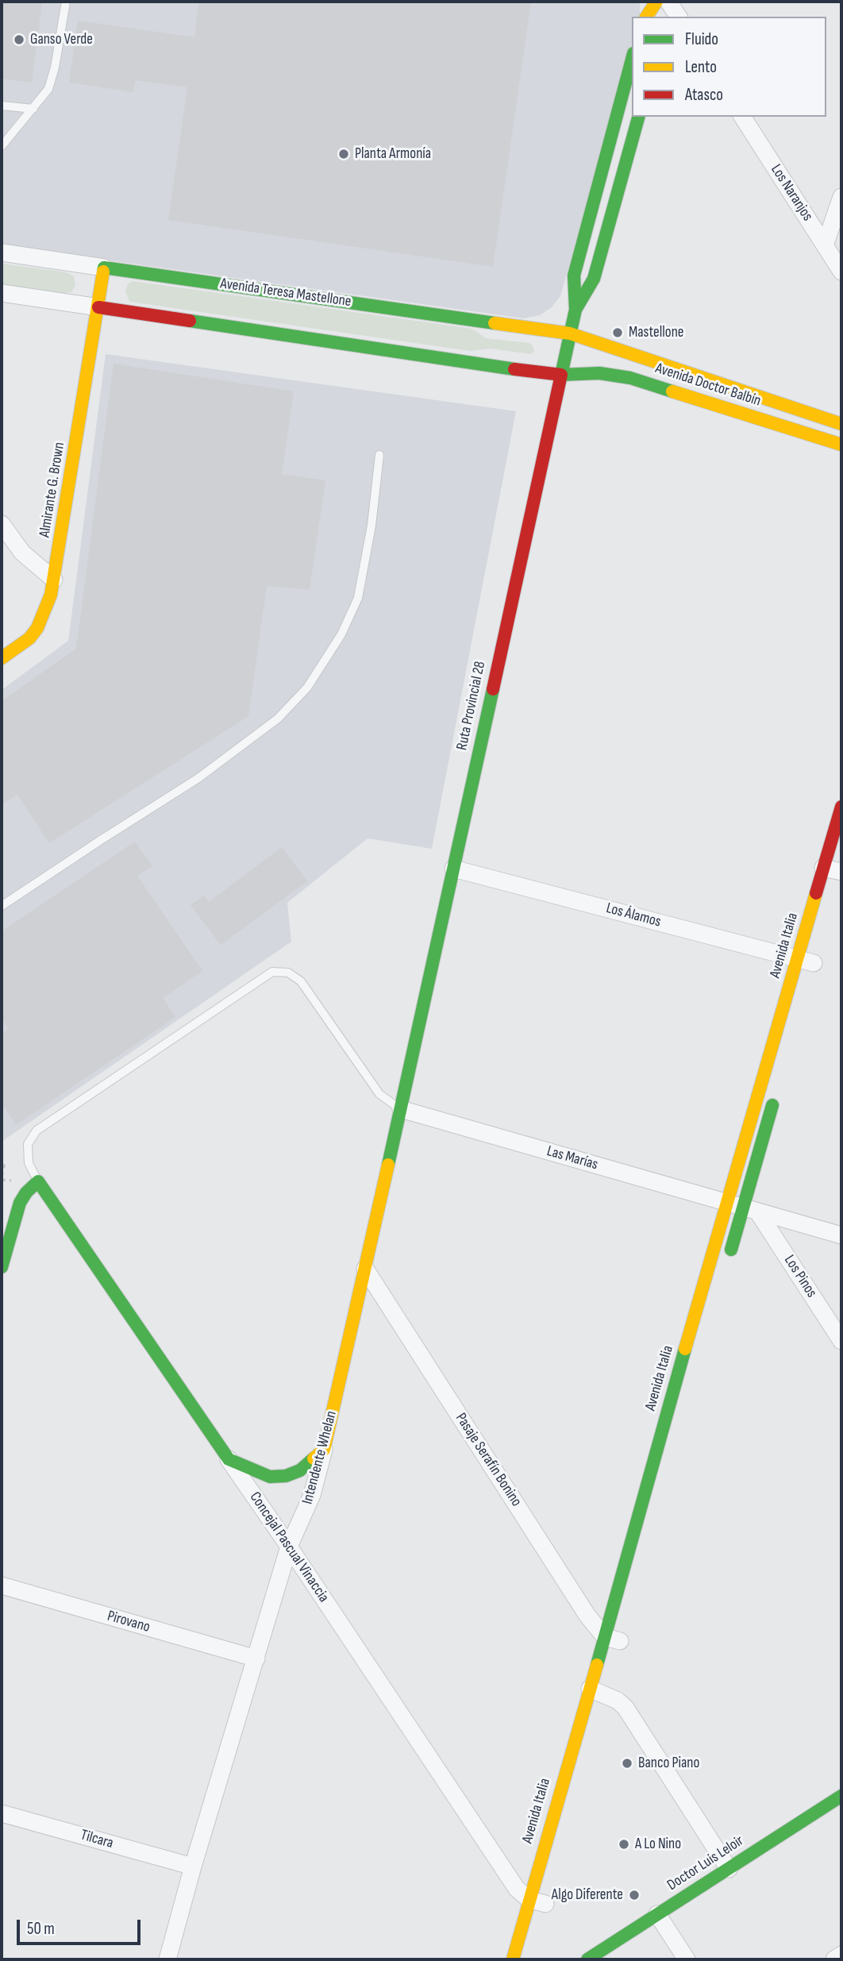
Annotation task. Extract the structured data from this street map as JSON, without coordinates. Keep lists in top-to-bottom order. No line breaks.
{"streets":{"main road":["Avenida Teresa Mastellone","Avenida Doctor Balbín","Almirante G. Brown","Ruta Provincial 28","Avenida Italia","Intendente Whelan","Concejal Pascual Vinaccia","Doctor Luis Leloir"],"street":["Los Naranjos","Los Álamos","Las Marías","Los Pinos","Pasaje Serafín Bonino","Pirovano","Tilcara"]},"crossings":[["Avenida Teresa Mastellone","Avenida Doctor Balbín"],["Avenida Teresa Mastellone","Almirante G. Brown"],["Avenida Teresa Mastellone","Ruta Provincial 28"],["Avenida Doctor Balbín","Ruta Provincial 28"],["Ruta Provincial 28","Los Álamos"],["Ruta Provincial 28","Las Marías"],["Ruta Provincial 28","Intendente Whelan"],["Los Álamos","Avenida Italia"],["Avenida Italia","Las Marías"],["Avenida Italia","Pasaje Serafín Bonino"],["Avenida Italia","Concejal Pascual Vinaccia"],["Las Marías","Los Pinos"],["Las Marías","Intendente Whelan"],["Intendente Whelan","Pasaje Serafín Bonino"],["Intendente Whelan","Concejal Pascual Vinaccia"],["Intendente Whelan","Pirovano"],["Intendente Whelan","Tilcara"]],"places":["Ganso Verde","Planta Armonía","Mastellone","Banco Piano","A Lo Nino","Algo Diferente"],"legend":["Fluido","Lento","Atasco"],"scale_bar":"50 m"}
